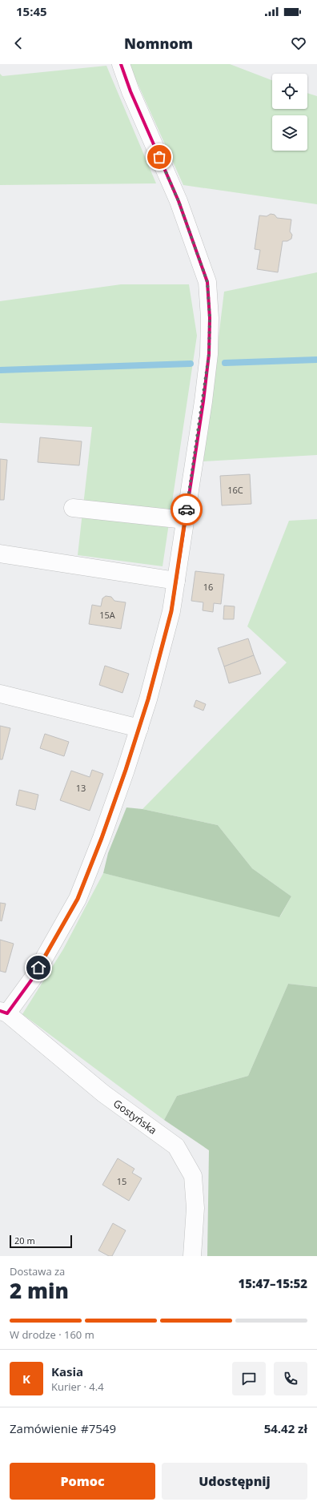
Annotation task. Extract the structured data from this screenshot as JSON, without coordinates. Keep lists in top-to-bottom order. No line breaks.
{"streets":{"street":["Gostyńska"]},"house_numbers":["16C","16","15A","13","15"],"scale_bar":"20 m","page":{"status":"15:45","header":"Nomnom","scale":"20 m","heading":["2 min","Dostawa za","15:47–15:52"],"panel":["Kasia","Kurier · 4.4","Zamówienie #7549","54.42 zł"],"bar":"W drodze · 160 m","round":"K","buttons":["Pomoc","Udostępnij"]}}
